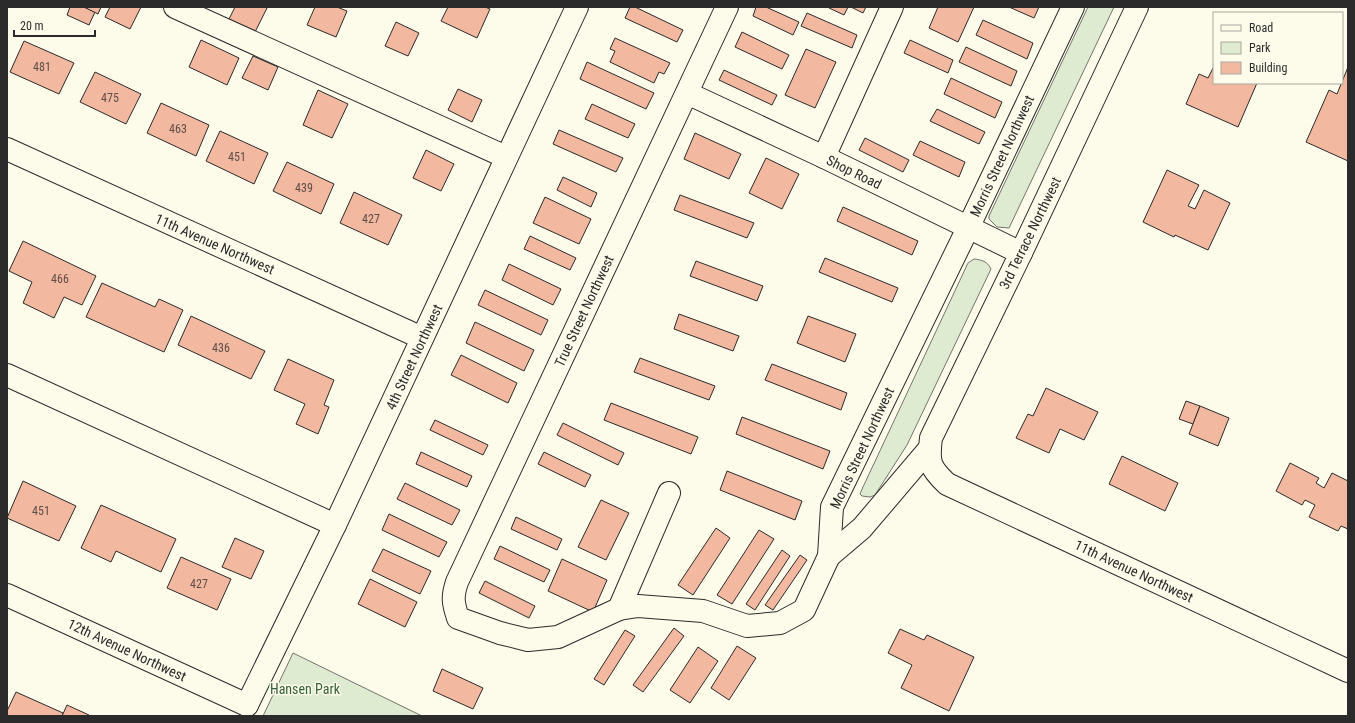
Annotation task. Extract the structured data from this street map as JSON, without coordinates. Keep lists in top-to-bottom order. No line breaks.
{"streets":{"street":["Morris Street Northwest","Shop Road","3rd Terrace Northwest","11th Avenue Northwest","True Street Northwest","4th Street Northwest","12th Avenue Northwest"]},"crossings":[["Morris Street Northwest","Shop Road"],["Morris Street Northwest","True Street Northwest"],["Shop Road","3rd Terrace Northwest"],["Shop Road","True Street Northwest"],["3rd Terrace Northwest","11th Avenue Northwest"],["11th Avenue Northwest","4th Street Northwest"],["4th Street Northwest","12th Avenue Northwest"]],"parks":["Hansen Park"],"house_numbers":["481","475","463","451","439","427","466","436","451","427"],"legend":["Road","Park","Building"],"scale_bar":"20 m"}
